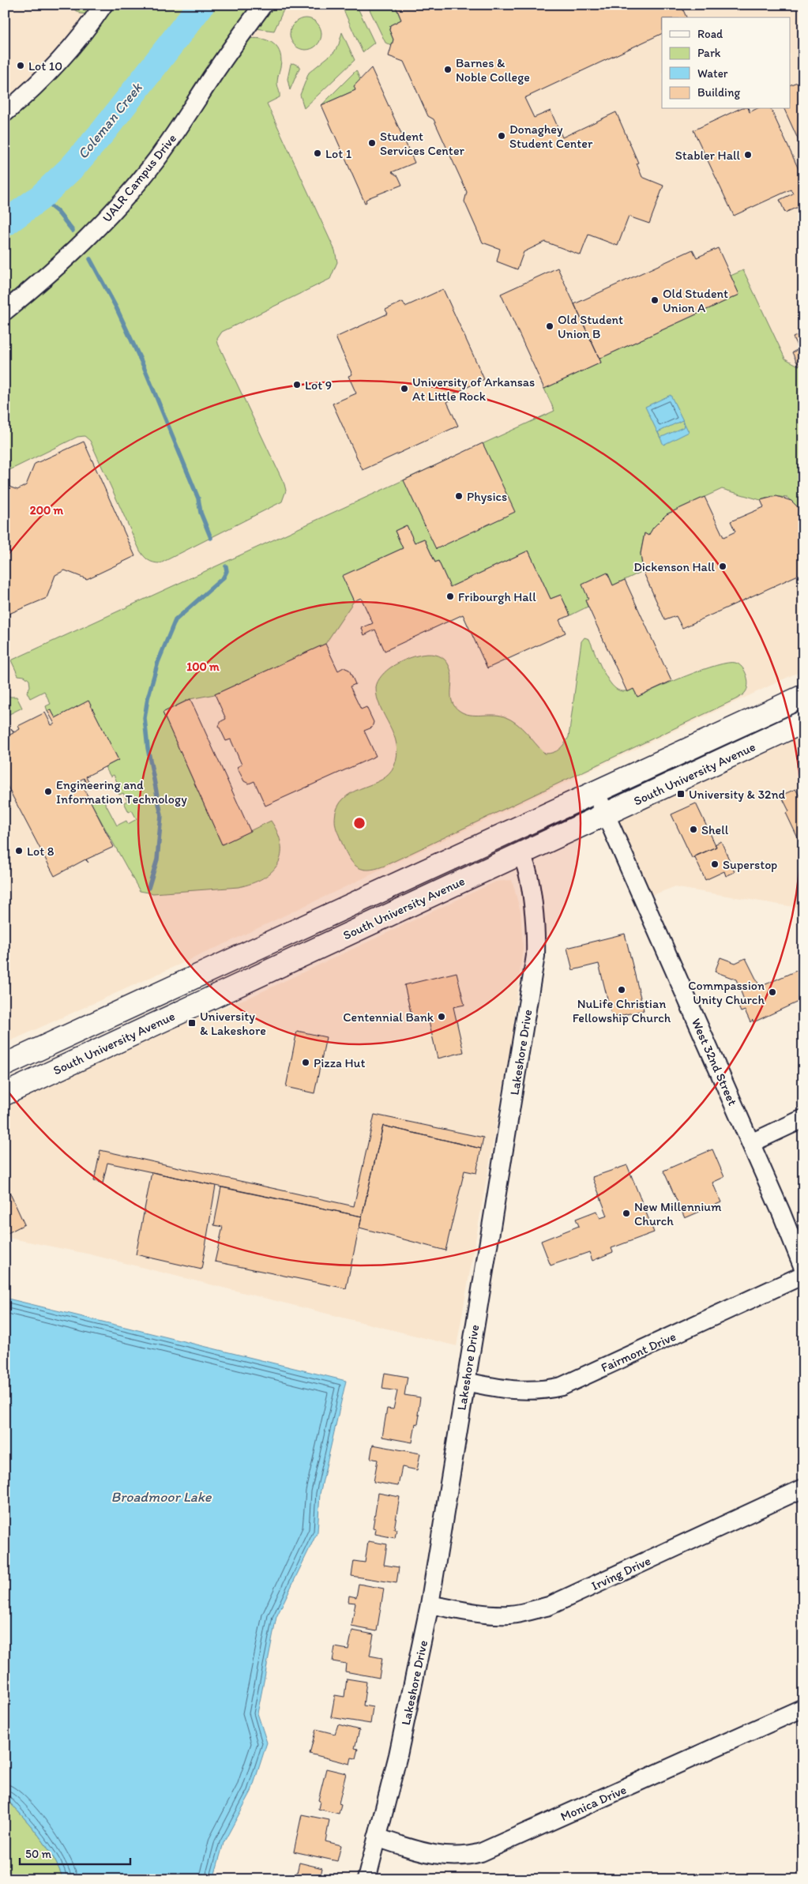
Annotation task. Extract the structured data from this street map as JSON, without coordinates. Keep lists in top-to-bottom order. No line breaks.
{"streets":{"main road":["South University Avenue"],"street":["UALR Campus Drive","Lakeshore Drive","West 32nd Street","Fairmont Drive","Irving Drive","Monica Drive"]},"crossings":[["South University Avenue","Lakeshore Drive"],["South University Avenue","West 32nd Street"],["Lakeshore Drive","Fairmont Drive"],["Lakeshore Drive","Irving Drive"],["Lakeshore Drive","Monica Drive"]],"water":["Coleman Creek","Broadmoor Lake"],"places":{"other":["Lot 10","Barnes & Noble College","Donaghey Student Center","Student Services Center","Lot 1","Stabler Hall","Old Student Union A","Old Student Union B","Lot 9","University of Arkansas At Little Rock","Physics","Dickenson Hall","Fribourgh Hall","Engineering and Information Technology","Shell","Lot 8","Superstop","NuLife Christian Fellowship Church","Commpassion Unity Church","Centennial Bank","Pizza Hut","New Millennium Church"],"transit":["University & 32nd","University & Lakeshore"]},"legend":["Road","Park","Water","Building"],"scale_bar":"50 m","rings":["200 m","100 m"]}
